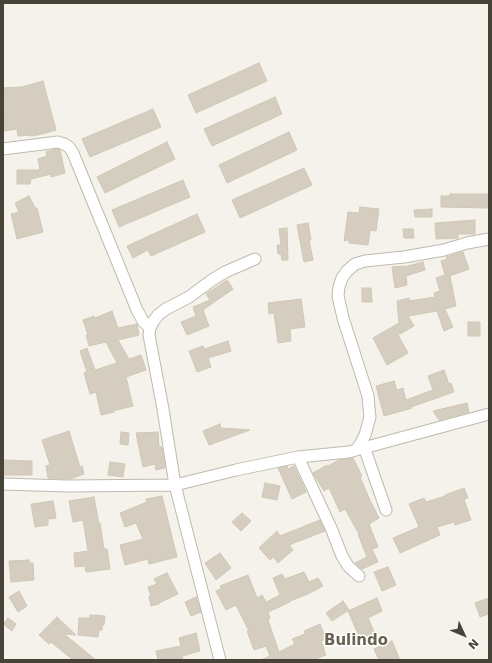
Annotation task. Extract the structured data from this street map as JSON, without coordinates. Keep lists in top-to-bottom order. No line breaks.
{"districts":["Bulindo"],"north":"bottom right"}
